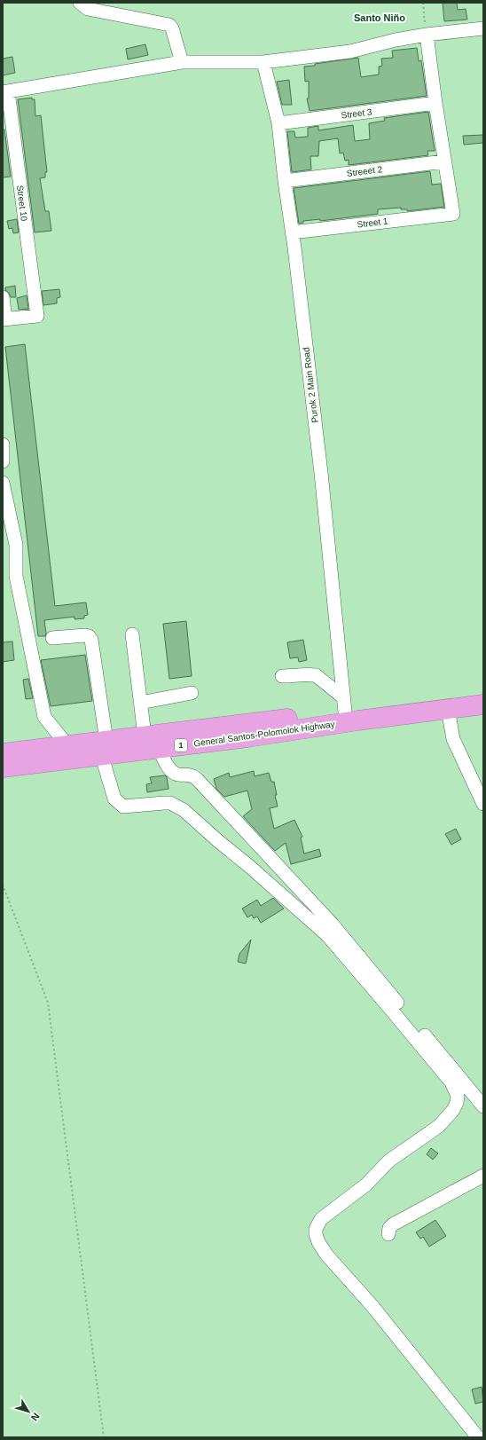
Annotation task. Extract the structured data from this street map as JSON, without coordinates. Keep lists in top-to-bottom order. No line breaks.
{"streets":{"highway":["General Santos-Polomolok Highway","1"],"street":["Street 3","Streeet 2","Street 10","Street 1","Purok 2 Main Road"]},"crossings":[["Street 3","Purok 2 Main Road"],["Streeet 2","Street 1"],["Streeet 2","Purok 2 Main Road"],["Street 1","Purok 2 Main Road"],["Purok 2 Main Road","1"],["General Santos-Polomolok Highway","1"]],"districts":["Santo Niño"],"north":"bottom right"}
